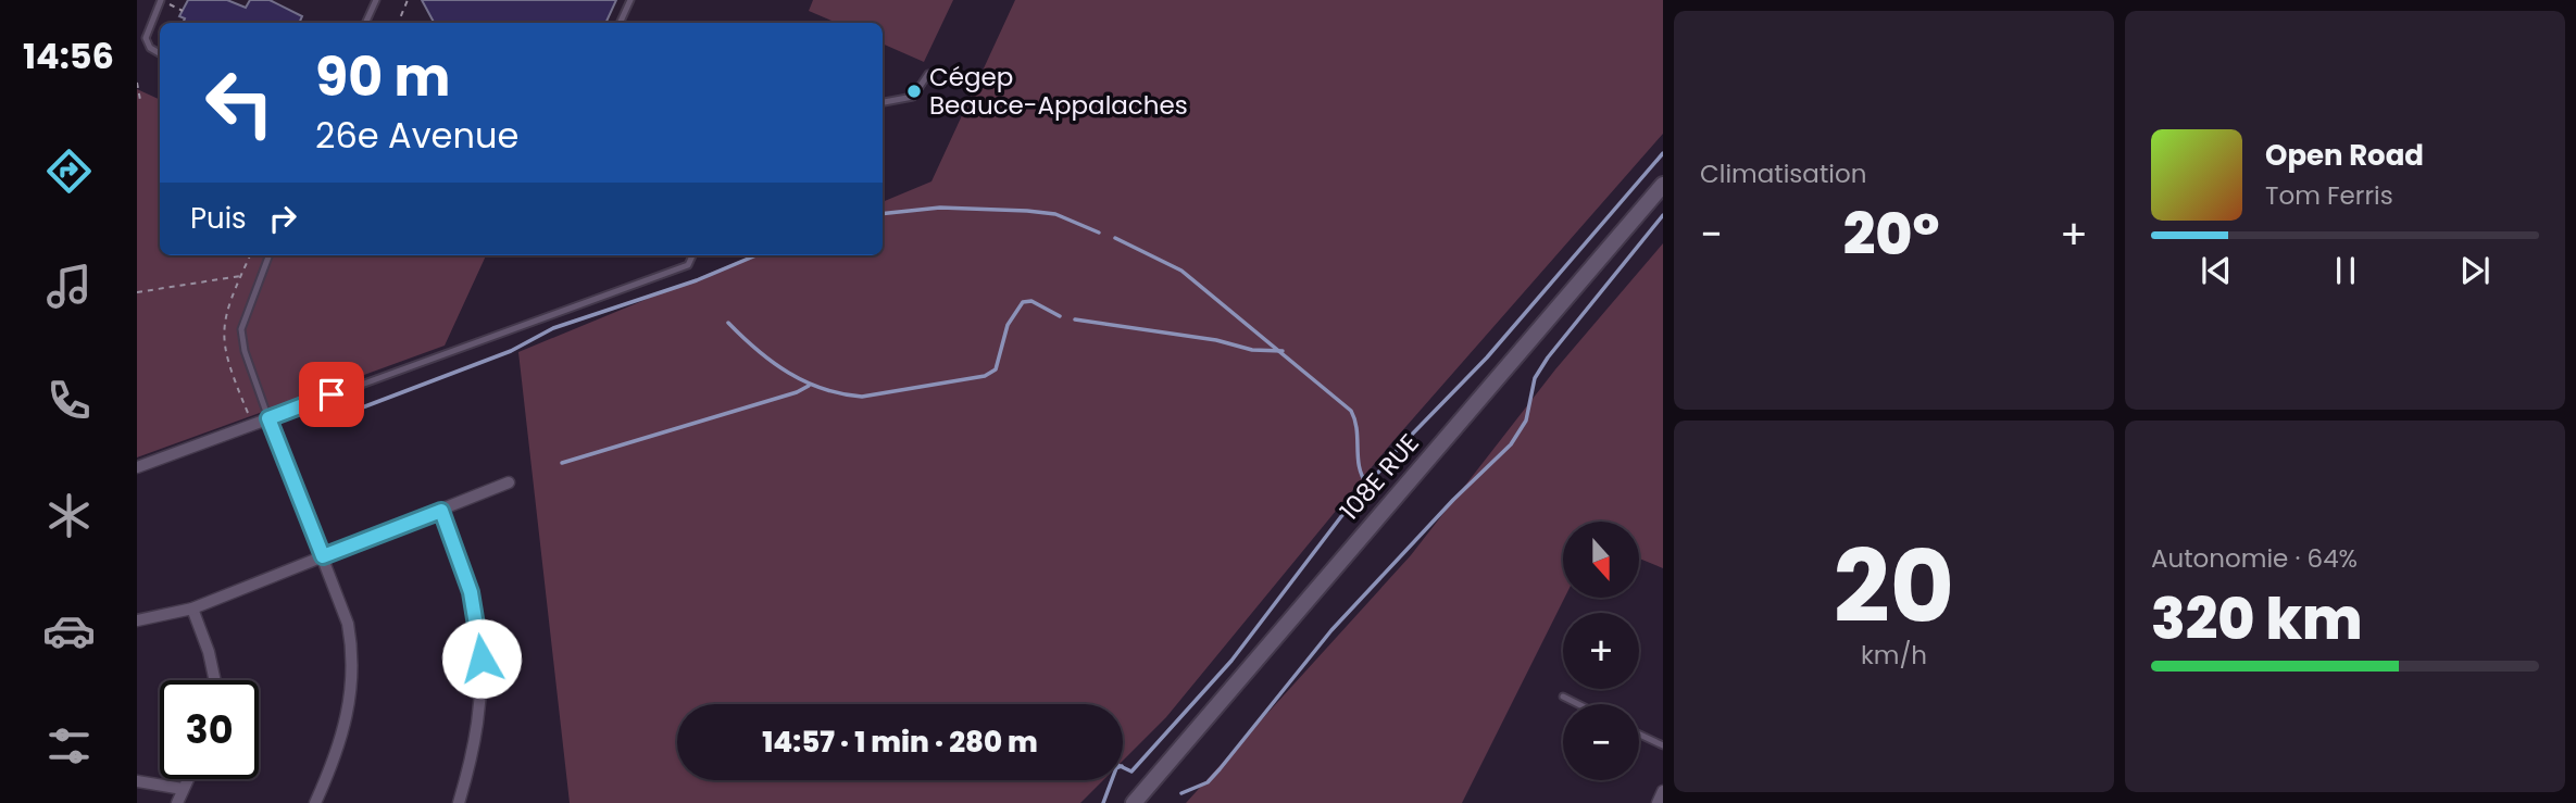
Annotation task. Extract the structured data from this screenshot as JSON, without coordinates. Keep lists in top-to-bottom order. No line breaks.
{"streets":{"main road":["108E RUE"]},"places":["Cégep Beauce-Appalaches"],"north":"bottom","page":{"tabs":"14:56","tile":["Climatisation",["20","km/h"],["Autonomie · 64%","320 km"]],"turn":["90 m","26e Avenue"],"song":["Open Road","Tom Ferris"],"then":"Puis","heat":["−","20°","+"],"map_buttons":["+","−"],"limit":"30","trip":"14:57 · 1 min · 280 m"}}
